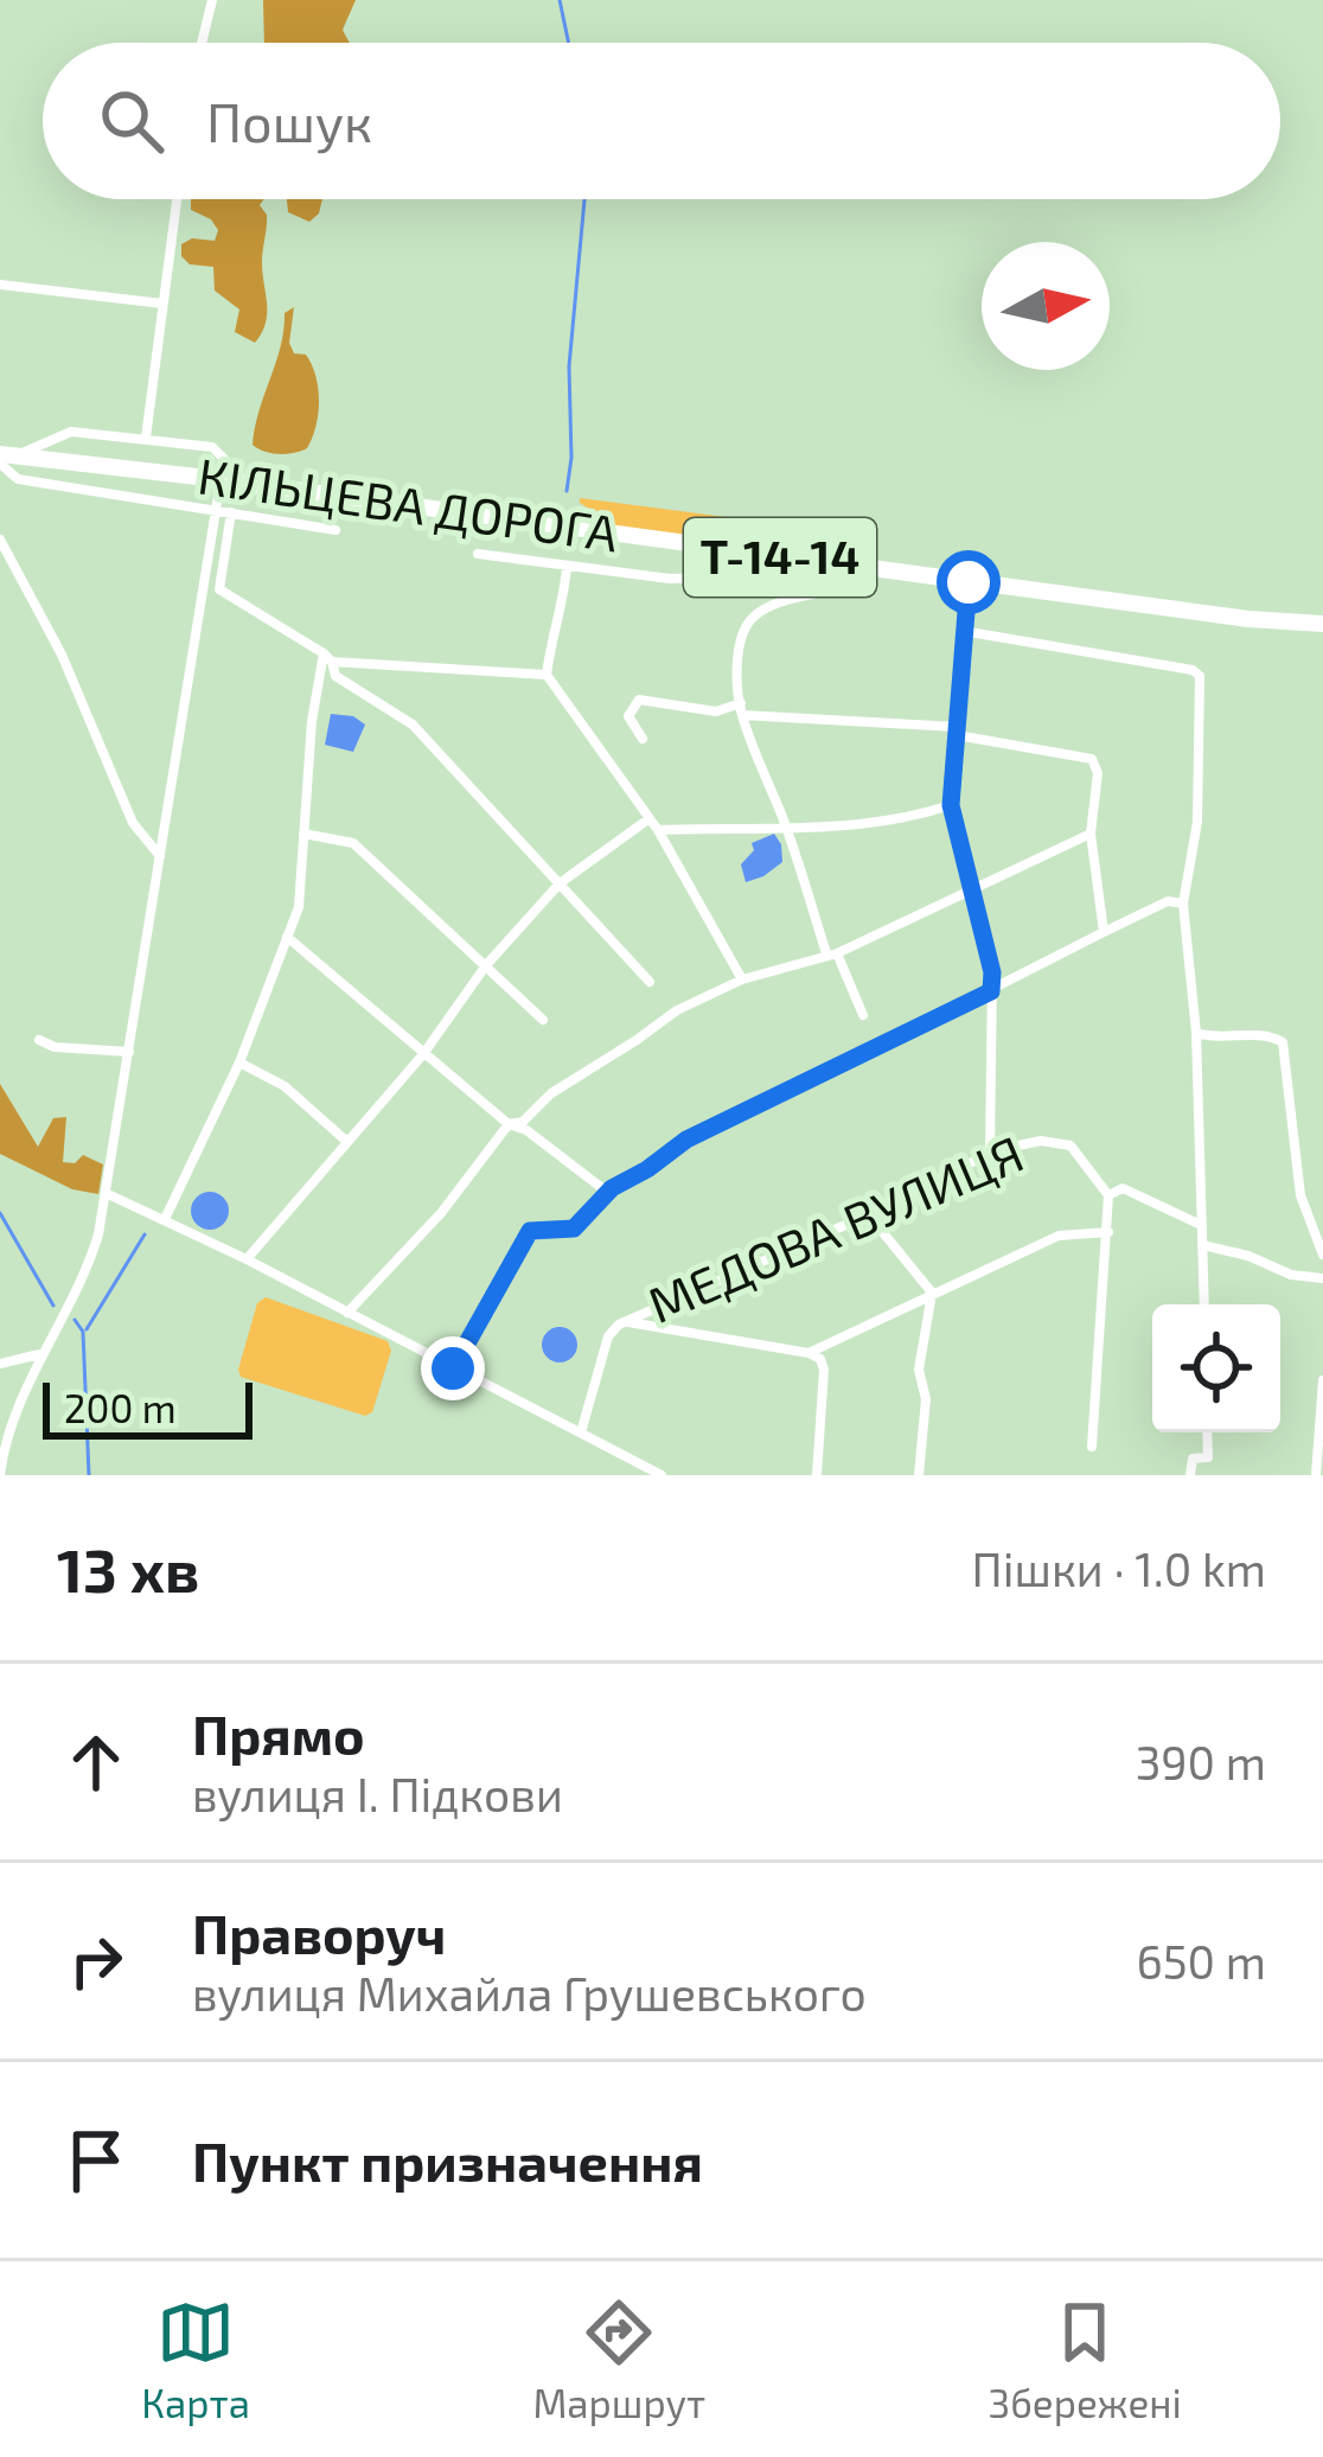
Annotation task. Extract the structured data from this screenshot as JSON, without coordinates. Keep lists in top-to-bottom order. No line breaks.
{"streets":{"highway":["КІЛЬЦЕВА ДОРОГА","Т-14-14"],"street":["МЕДОВА ВУЛИЦЯ"]},"scale_bar":"200 m","north":"right","page":{"search":"Пошук","scale":"200 m","heading":["13 хв","Пішки · 1.0 km"],"list":[["Прямо","вулиця І. Підкови","390 m"],["Праворуч","вулиця Михайла Грушевського","650 m"],"Пункт призначення"],"nav":["Карта","Маршрут","Збережені"]}}
